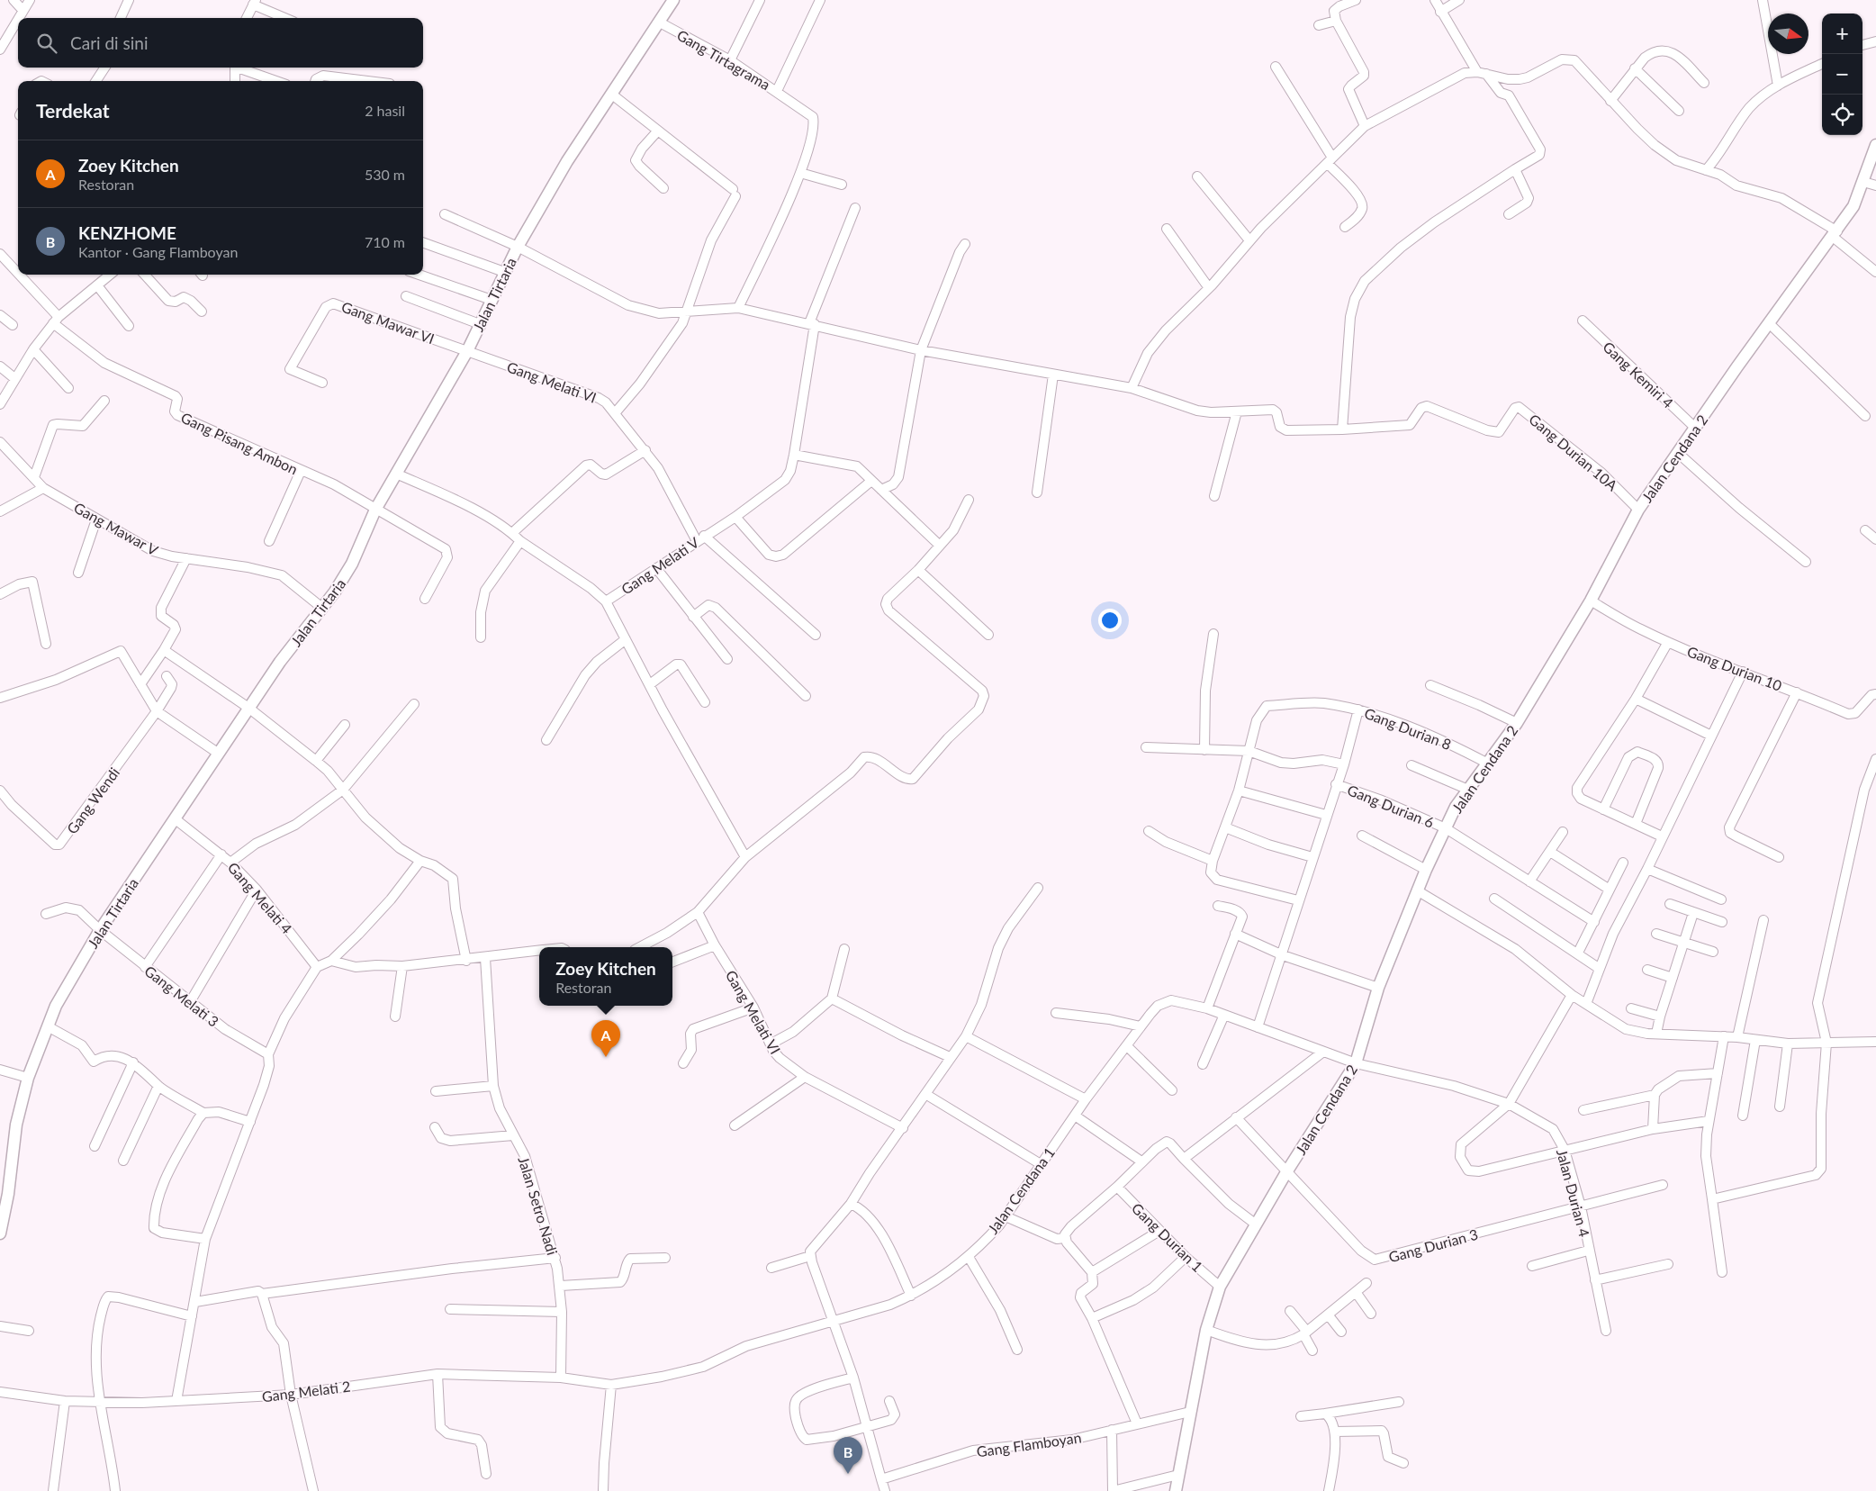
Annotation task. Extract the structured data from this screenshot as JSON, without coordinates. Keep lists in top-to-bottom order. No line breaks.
{"streets":{"street":["Gang Tirtagrama","Jalan Tirtaria","Gang Mawar VI","Gang Kemiri 4","Gang Melati VI","Gang Pisang Ambon","Gang Durian 10A","Jalan Cendana 2","Gang Mawar V","Gang Melati V","Gang Durian 10","Gang Durian 8","Gang Wendi","Gang Durian 6","Gang Melati 4","Gang Melati 3","Jalan Cendana 1","Jalan Durian 4","Jalan Setro Nadi","Gang Durian 1","Gang Durian 3","Gang Melati 2","Gang Flamboyan"]},"crossings":[["Gang Tirtagrama","Jalan Tirtaria"],["Jalan Tirtaria","Gang Mawar VI"],["Jalan Tirtaria","Gang Melati VI"],["Jalan Tirtaria","Gang Pisang Ambon"],["Jalan Tirtaria","Gang Mawar V"],["Jalan Tirtaria","Gang Melati V"],["Jalan Tirtaria","Gang Melati 4"],["Jalan Tirtaria","Gang Melati 3"],["Gang Mawar VI","Gang Melati VI"],["Gang Kemiri 4","Jalan Cendana 2"],["Gang Melati VI","Gang Melati V"],["Gang Durian 10A","Jalan Cendana 2"],["Jalan Cendana 2","Gang Durian 10"],["Jalan Cendana 2","Gang Durian 8"],["Jalan Cendana 2","Gang Durian 6"],["Jalan Cendana 2","Jalan Cendana 1"],["Jalan Cendana 2","Jalan Durian 4"],["Jalan Cendana 2","Gang Durian 1"],["Jalan Cendana 2","Gang Durian 3"],["Jalan Cendana 2","Gang Flamboyan"],["Jalan Cendana 1","Jalan Durian 4"],["Jalan Cendana 1","Gang Melati 2"],["Jalan Durian 4","Gang Durian 3"],["Jalan Setro Nadi","Gang Melati 2"]],"north":"right","page":{"map_buttons":["+","−"],"search":"Cari di sini","heading":["Terdekat","2 hasil"],"list":[{"mark":"A","name":"Zoey Kitchen","note":"Restoran","value":"530 m"},{"mark":"B","name":"KENZHOME","note":"Kantor · Gang Flamboyan","value":"710 m"}],"popup":["Zoey Kitchen","Restoran"],"pins":["A","B"]}}
